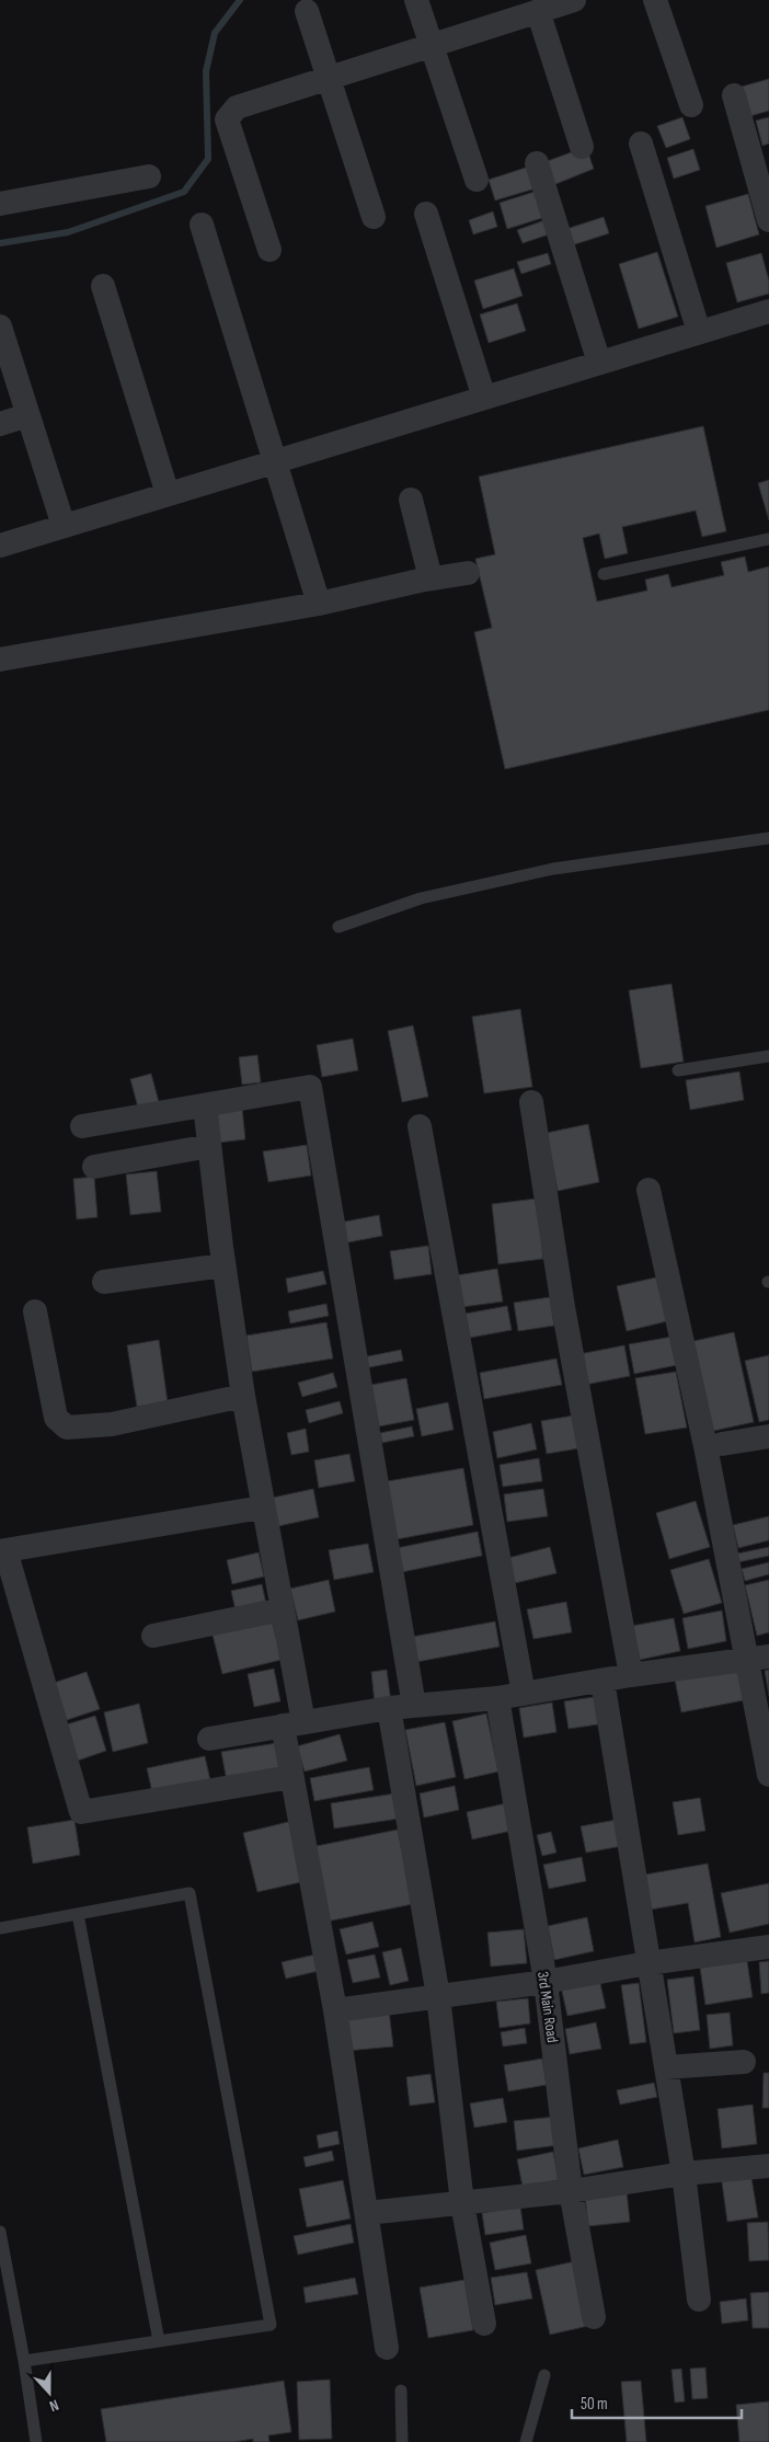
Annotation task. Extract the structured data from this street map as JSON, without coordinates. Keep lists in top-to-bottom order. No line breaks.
{"streets":{"street":["3rd Main Road"]},"scale_bar":"50 m","north":"bottom"}
